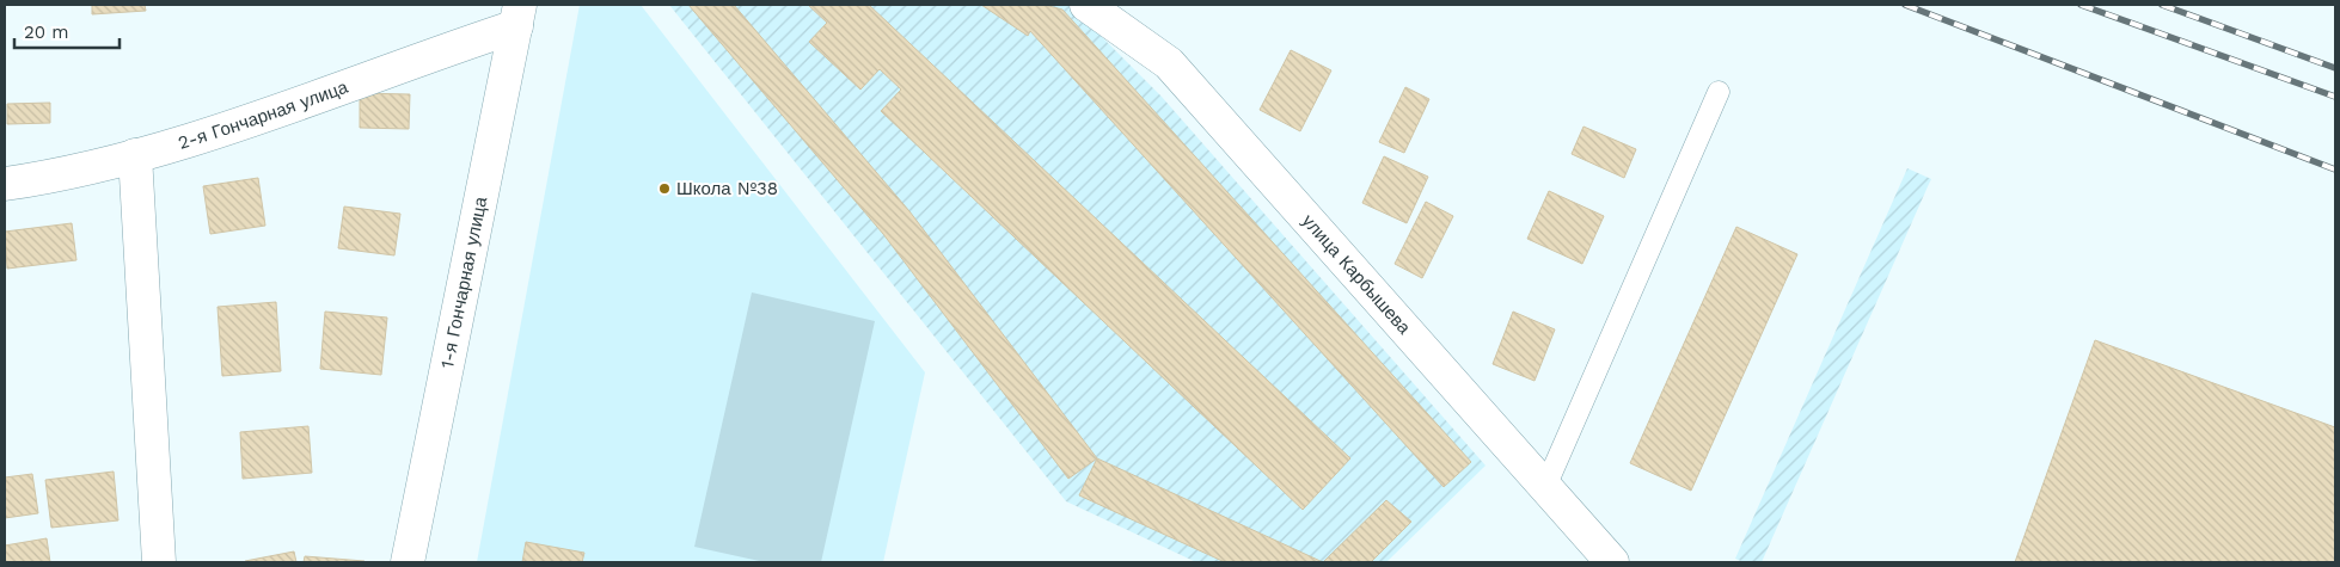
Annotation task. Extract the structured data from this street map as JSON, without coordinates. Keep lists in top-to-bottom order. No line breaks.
{"streets":{"street":["2-я Гончарная улица","улица Карбышева","1-я Гончарная улица"]},"crossings":[["2-я Гончарная улица","1-я Гончарная улица"]],"places":["Школа №38"],"scale_bar":"20 m"}
